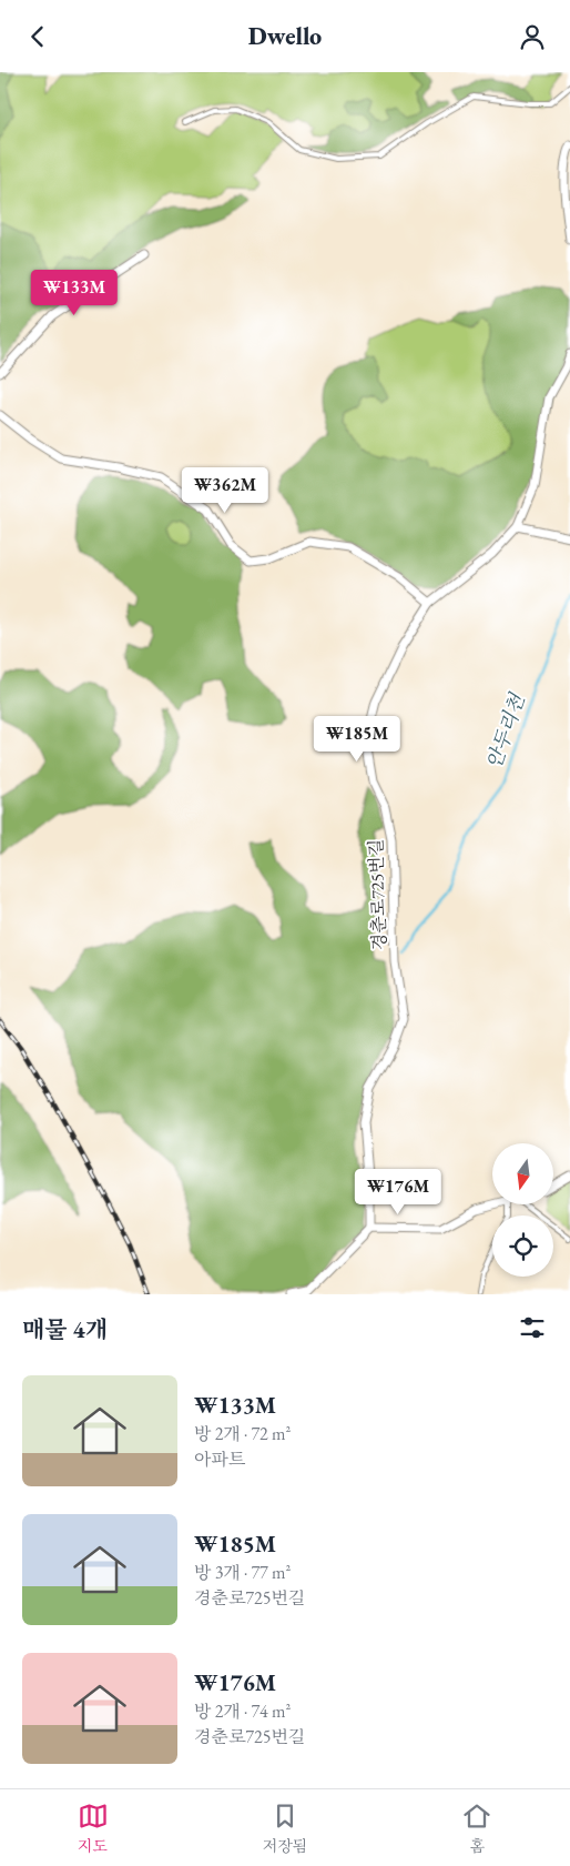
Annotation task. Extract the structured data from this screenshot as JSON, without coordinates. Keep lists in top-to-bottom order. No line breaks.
{"streets":{"street":["경춘로725번길"]},"water":["안두리천"],"north":"bottom","page":{"header":"Dwello","price":["₩133M","₩362M","₩185M","₩176M"],"heading":"매물 4개","list":[{"name":"₩133M","note":"방 2개 · 72 m² · 아파트"},{"name":"₩185M","note":"방 3개 · 77 m² · 경춘로725번길"},{"name":"₩176M","note":"방 2개 · 74 m² · 경춘로725번길"}],"tabs":["지도","저장됨","홈"]}}
